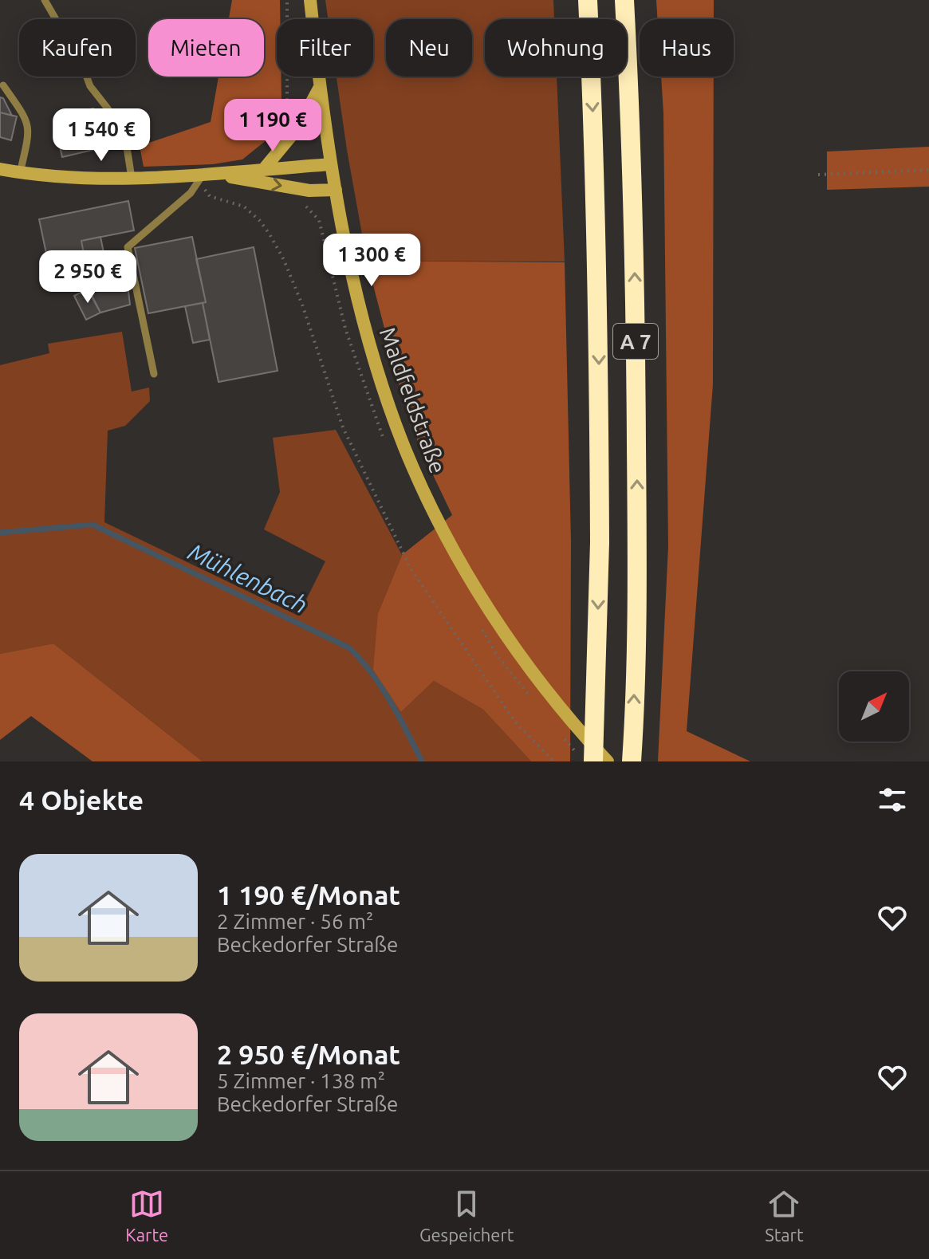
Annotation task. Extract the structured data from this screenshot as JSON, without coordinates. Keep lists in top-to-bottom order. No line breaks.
{"streets":{"highway":["A 7"],"main road":["Maldfeldstraße"]},"water":["Mühlenbach"],"north":"top right","page":{"chip":["Kaufen","Mieten","Filter","Neu","Wohnung","Haus"],"price":["1 190 €","1 540 €","1 300 €","2 950 €"],"heading":"4 Objekte","list":[{"name":"1 190 €/Monat","note":"2 Zimmer · 56 m² · Beckedorfer Straße"},{"name":"2 950 €/Monat","note":"5 Zimmer · 138 m² · Beckedorfer Straße"}],"tabs":["Karte","Gespeichert","Start"]}}
